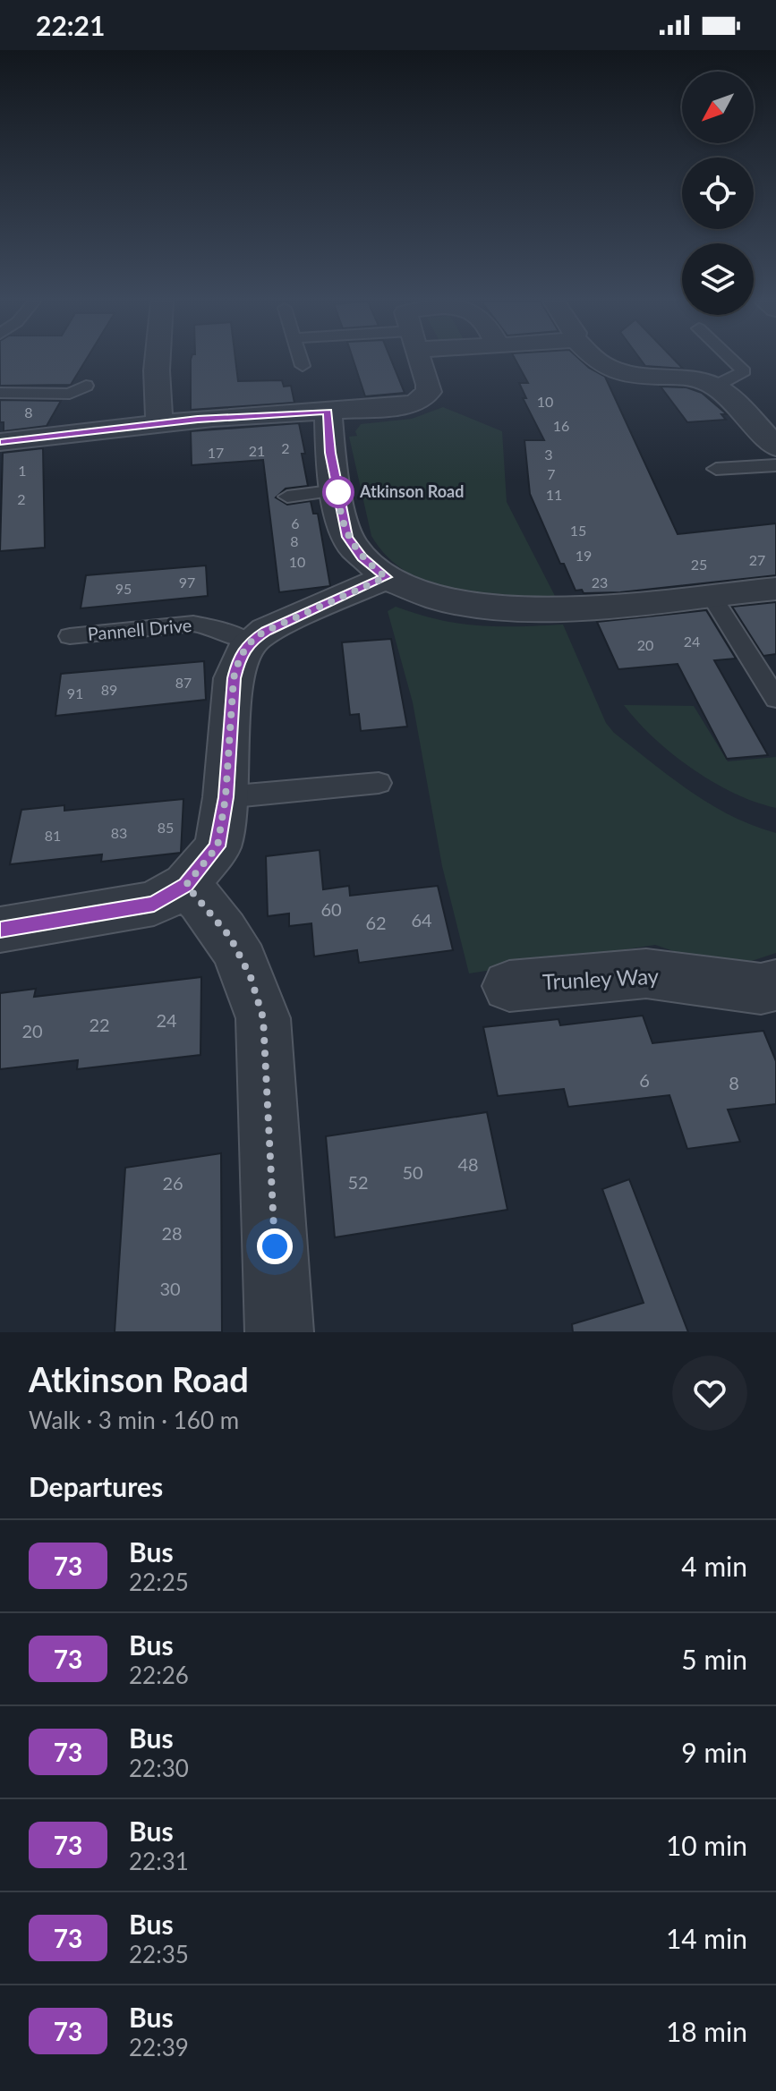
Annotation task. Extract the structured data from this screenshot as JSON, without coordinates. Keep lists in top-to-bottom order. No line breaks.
{"streets":{"street":["Trunley Way"],"lane":["Pannell Drive"]},"places":["Atkinson Road"],"lines":["bus line 73"],"house_numbers":["10","8","16","2","21","17","3","1","7","11","2","6","15","8","19","27","10","25","97","23","95","24","20","87","89","91","85","83","81","60","64","62","24","22","20","6","8","48","50","52","26","28","30"],"north":"bottom left","page":{"status":"22:21","heading":[["Atkinson Road","Walk · 3 min · 160 m"],"Departures"],"list":[{"mark":"73","name":"Bus","note":"22:25","value":"4 min"},{"mark":"73","name":"Bus","note":"22:26","value":"5 min"},{"mark":"73","name":"Bus","note":"22:30","value":"9 min"},{"mark":"73","name":"Bus","note":"22:31","value":"10 min"},{"mark":"73","name":"Bus","note":"22:35","value":"14 min"},{"mark":"73","name":"Bus","note":"22:39","value":"18 min"}]}}
